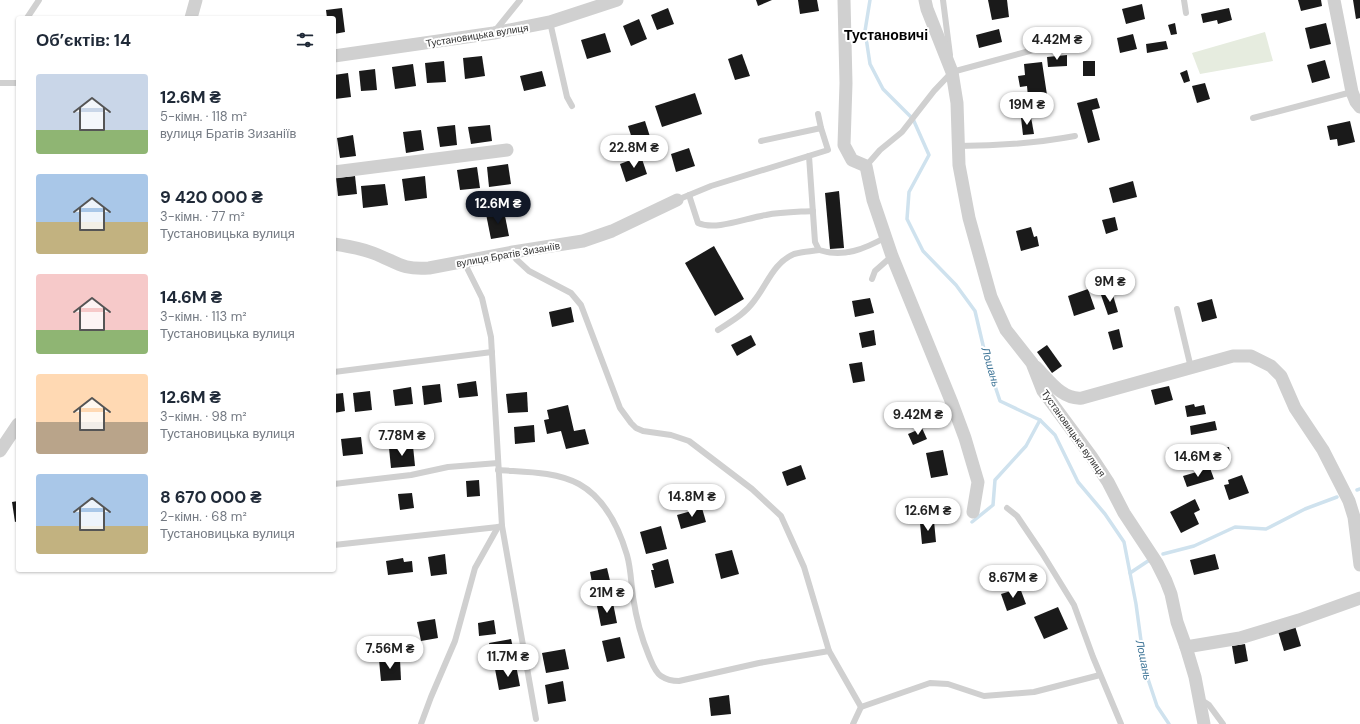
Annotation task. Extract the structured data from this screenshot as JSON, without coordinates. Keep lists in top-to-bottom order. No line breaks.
{"streets":{"street":["Тустановицька вулиця","вулиця Братів Зизаніїв"]},"districts":["Тустановичі"],"water":["Лошань"],"page":{"heading":"Об’єктів: 14","price":["4.42M ₴","19M ₴","22.8M ₴","12.6M ₴","9M ₴","9.42M ₴","7.78M ₴","14.6M ₴","14.8M ₴","12.6M ₴","8.67M ₴","21M ₴","7.56M ₴","11.7M ₴"],"list":[{"name":"12.6M ₴","note":"5-кімн. · 118 m² · вулиця Братів Зизаніїв"},{"name":"9 420 000 ₴","note":"3-кімн. · 77 m² · Тустановицька вулиця"},{"name":"14.6M ₴","note":"3-кімн. · 113 m² · Тустановицька вулиця"},{"name":"12.6M ₴","note":"3-кімн. · 98 m² · Тустановицька вулиця"},{"name":"8 670 000 ₴","note":"2-кімн. · 68 m² · Тустановицька вулиця"}]}}
